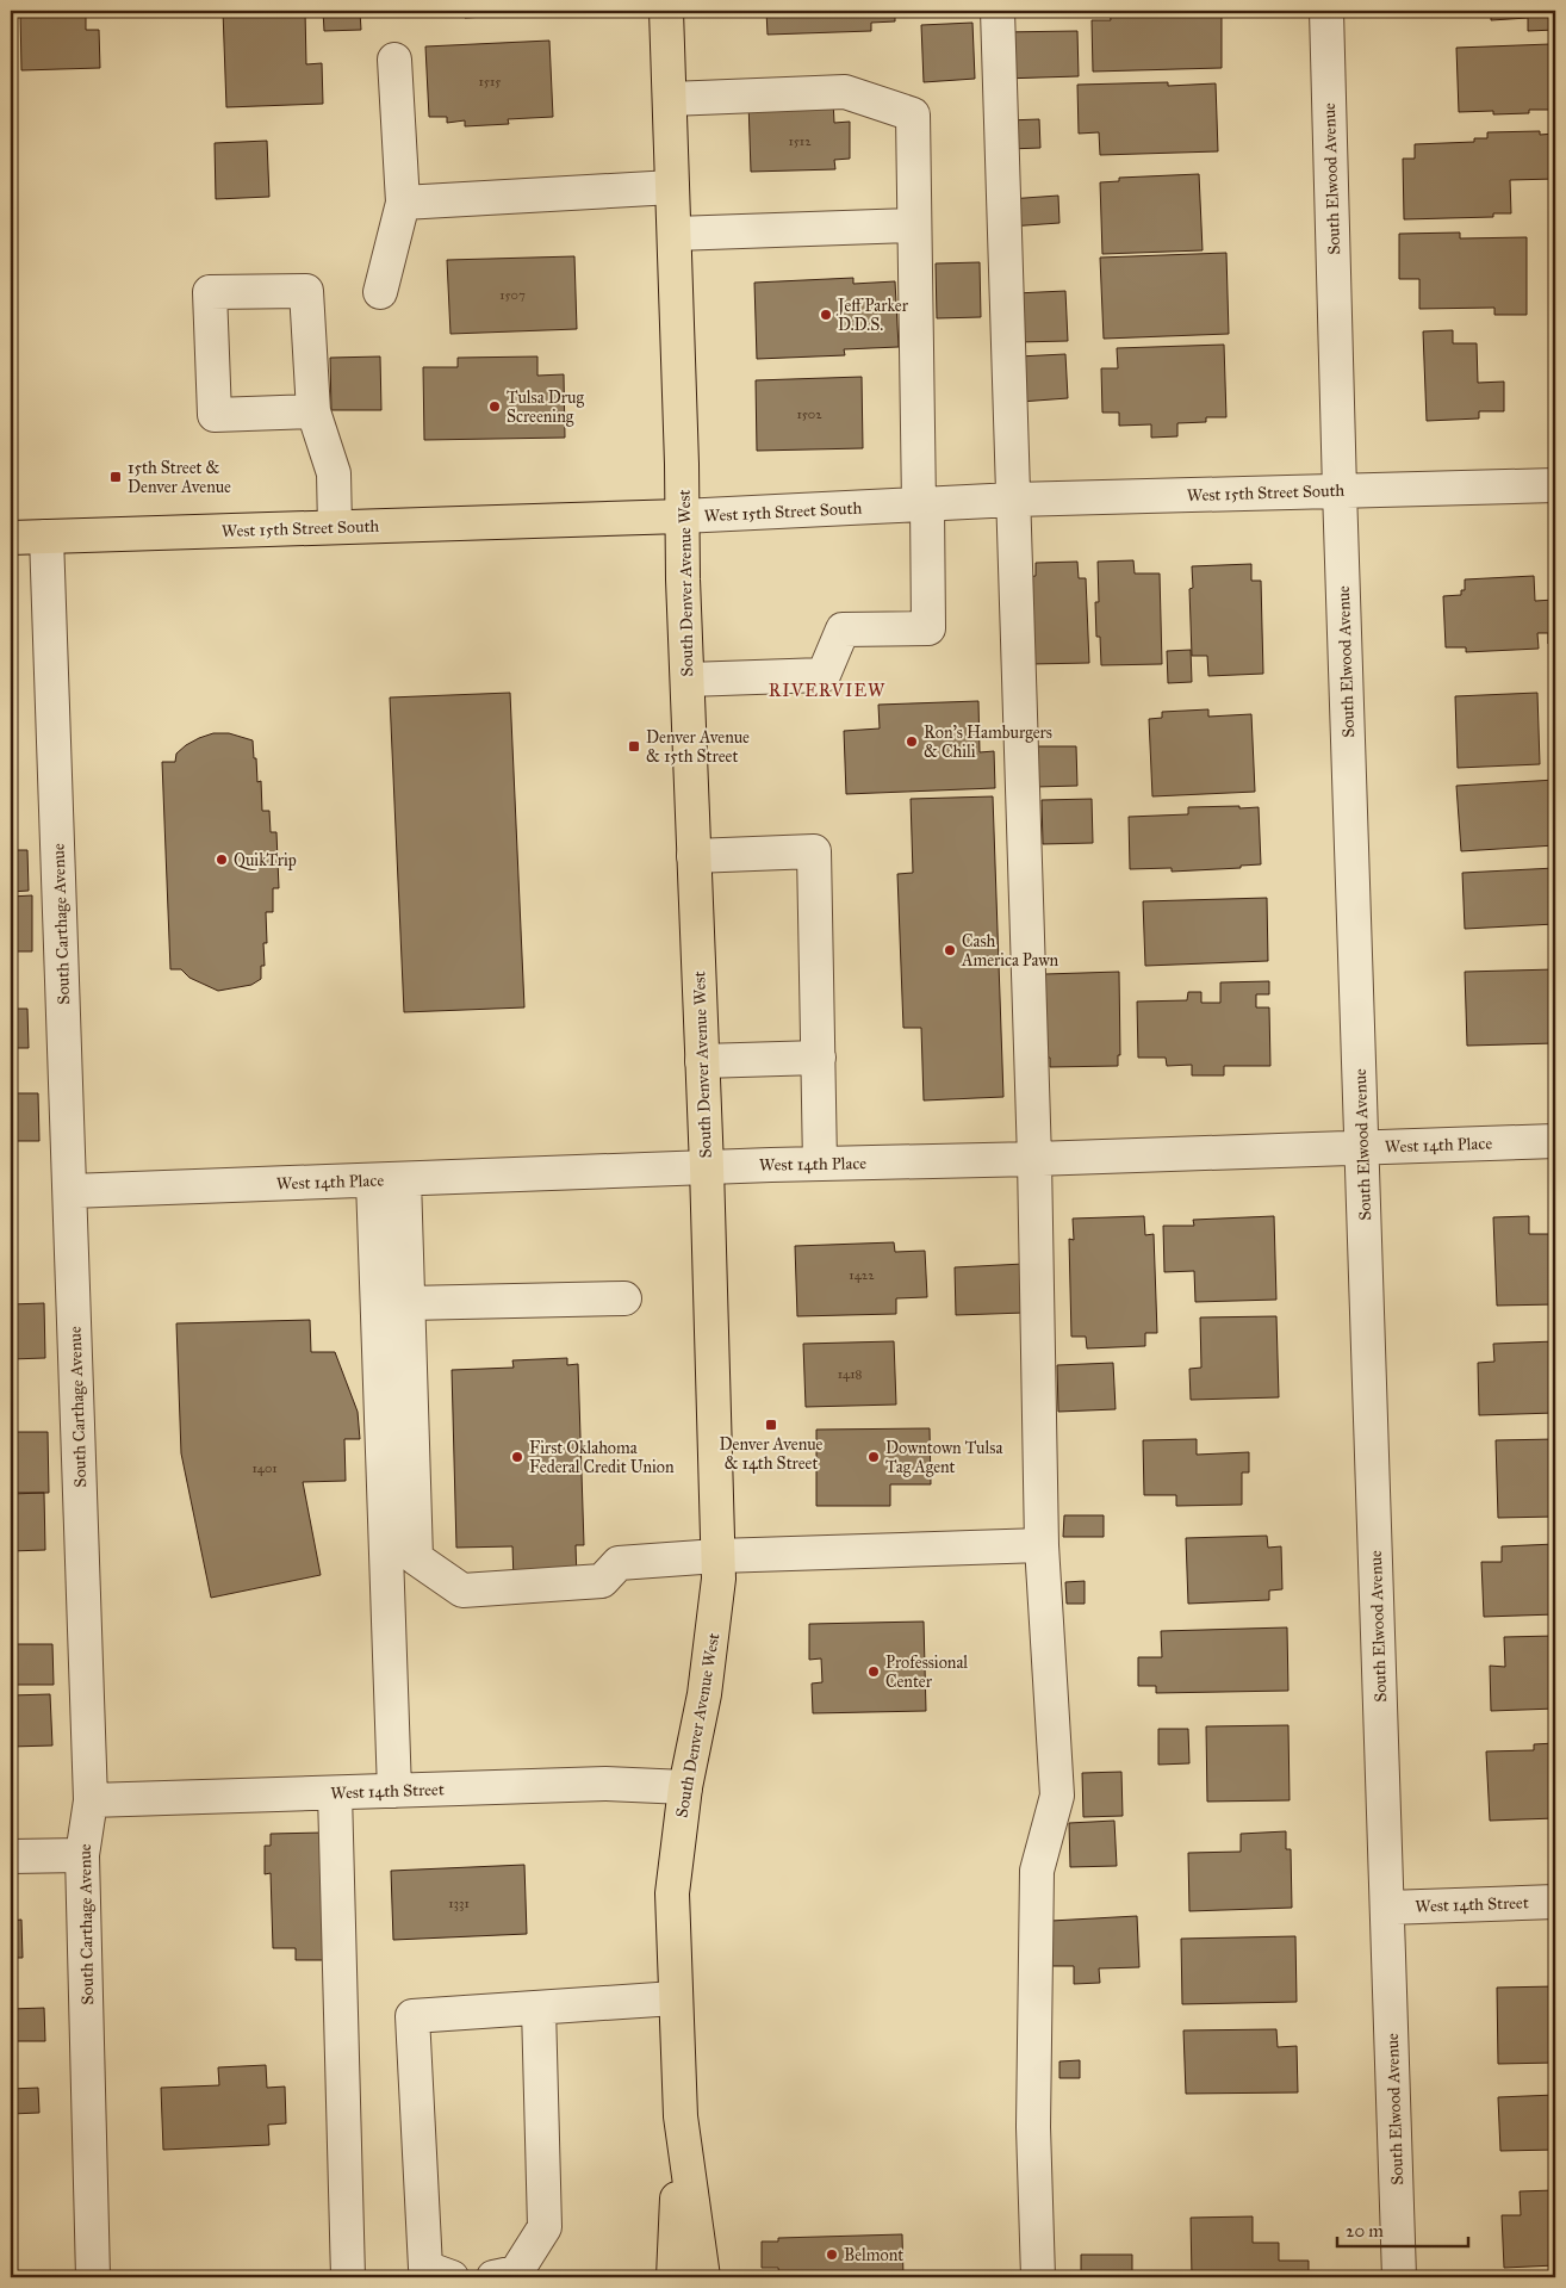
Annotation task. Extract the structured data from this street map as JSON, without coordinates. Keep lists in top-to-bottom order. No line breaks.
{"streets":{"main road":["West 15th Street South","South Denver Avenue West"],"street":["South Elwood Avenue","South Carthage Avenue","West 14th Place","West 14th Street"]},"crossings":[["South Elwood Avenue","West 15th Street South"],["South Elwood Avenue","West 14th Place"],["South Elwood Avenue","West 14th Street"],["West 15th Street South","South Denver Avenue West"],["West 15th Street South","South Carthage Avenue"],["South Denver Avenue West","West 14th Place"],["South Denver Avenue West","West 14th Street"],["South Carthage Avenue","West 14th Place"],["South Carthage Avenue","West 14th Street"]],"districts":["RIVERVIEW"],"places":{"other":["Jeff Parker D.D.S.","Tulsa Drug Screening","Ron's Hamburgers & Chili","QuikTrip","Cash America Pawn","First Oklahoma Federal Credit Union","Downtown Tulsa Tag Agent","Professional Center","Belmont"],"transit":["15th Street & Denver Avenue","Denver Avenue & 15th Street","Denver Avenue & 14th Street"]},"house_numbers":["1515","1512","1507","1502","1422","1418","1401","1331"],"scale_bar":"20 m"}
